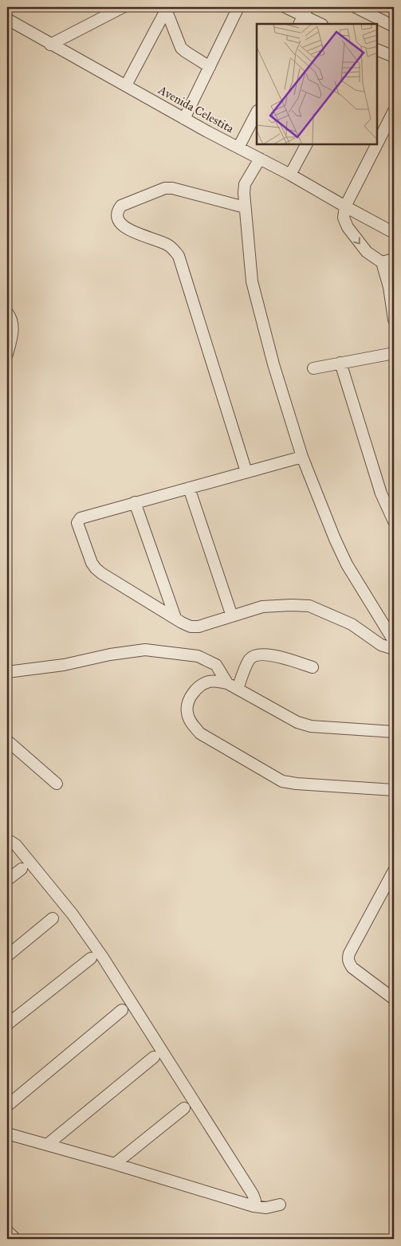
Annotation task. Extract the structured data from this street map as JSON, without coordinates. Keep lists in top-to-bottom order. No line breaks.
{"streets":{"street":["Avenida Celestita"]}}
